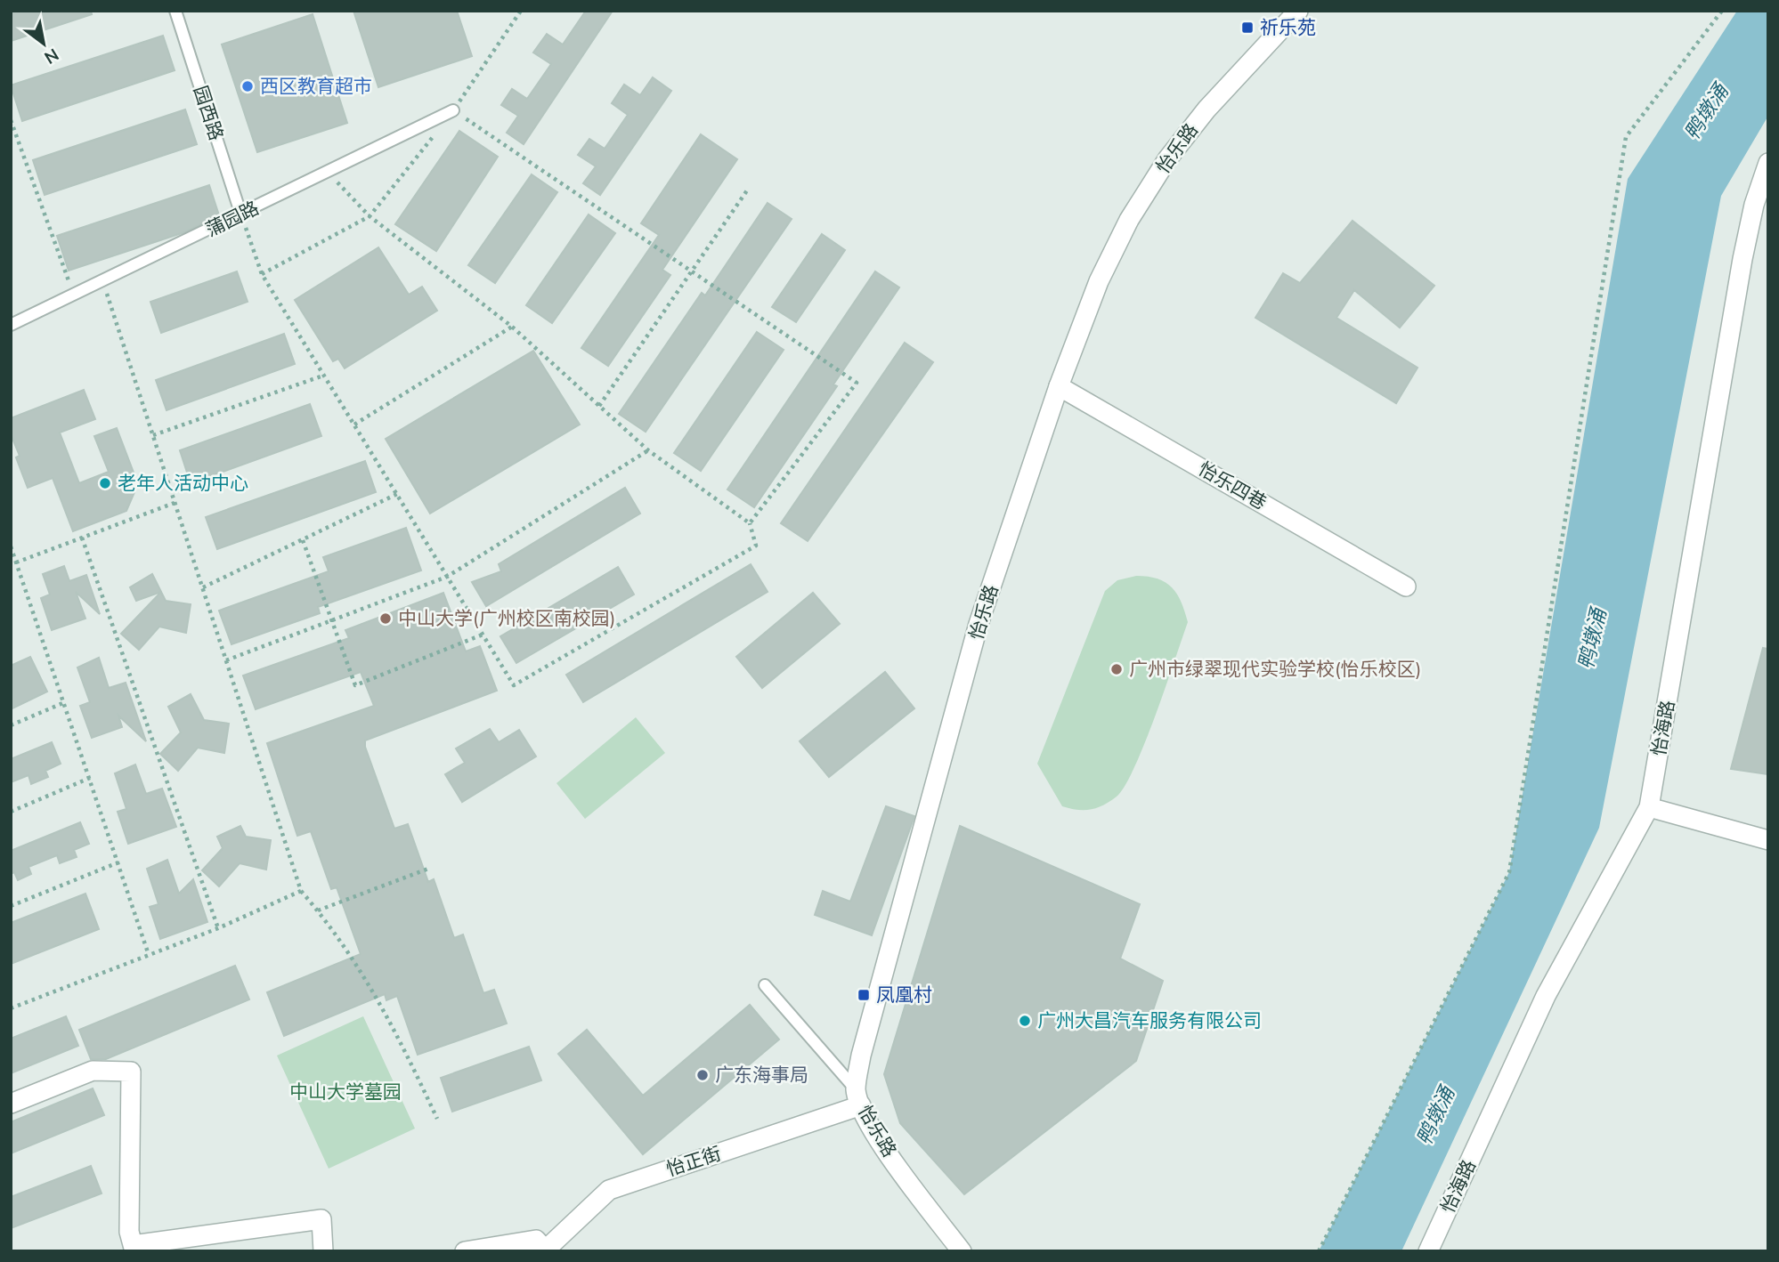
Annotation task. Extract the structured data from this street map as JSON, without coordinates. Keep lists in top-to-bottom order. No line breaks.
{"streets":{"street":["怡乐路","怡乐四巷","怡海路","怡正街"],"lane":["园西路","蒲园路"]},"crossings":[["园西路","蒲园路"],["怡乐路","怡乐四巷"],["怡乐路","怡正街"]],"water":["鸭墩涌"],"parks":["中山大学墓园"],"places":{"transit":["祈乐苑","凤凰村"],"other":["西区教育超市","老年人活动中心","中山大学(广州校区南校园)","广州市绿翠现代实验学校(怡乐校区)","广州大昌汽车服务有限公司","广东海事局"]},"north":"bottom right"}
